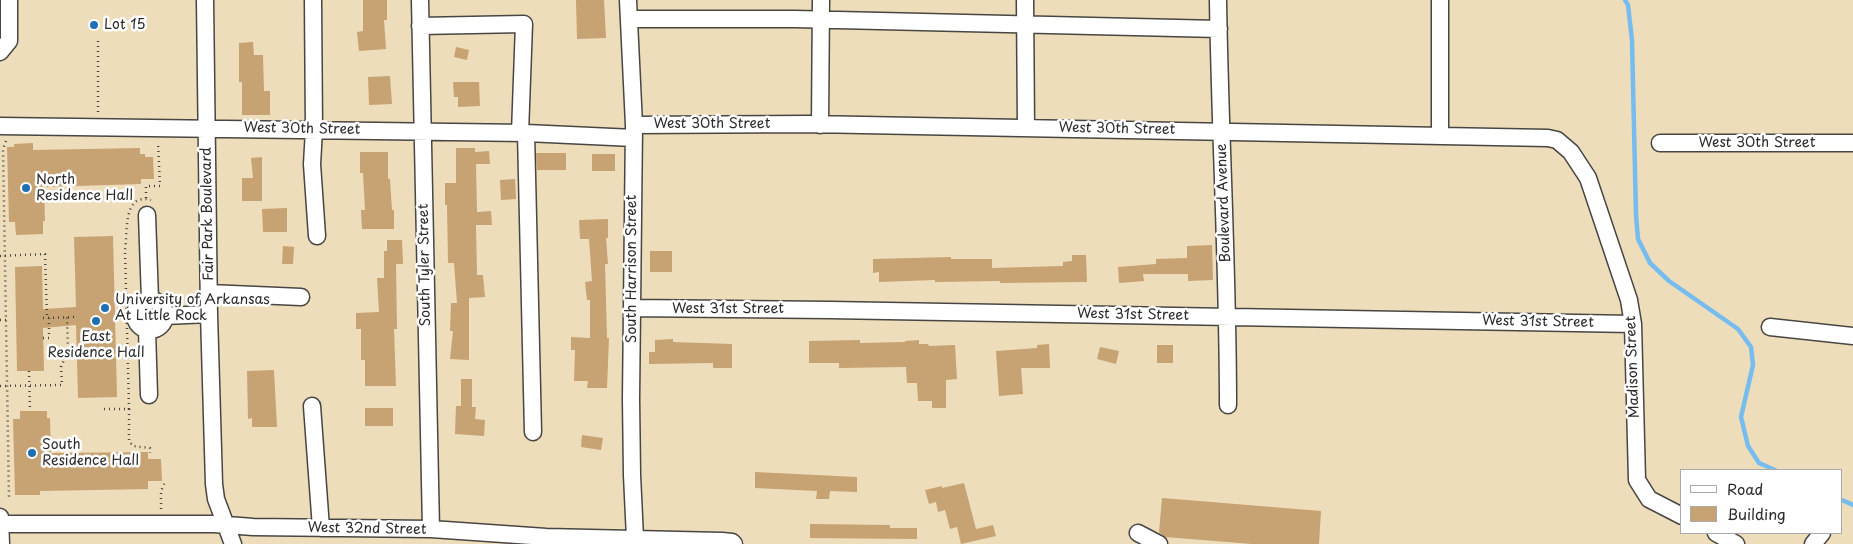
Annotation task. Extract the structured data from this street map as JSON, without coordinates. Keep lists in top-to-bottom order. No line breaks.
{"streets":{"street":["West 30th Street","Boulevard Avenue","Fair Park Boulevard","South Tyler Street","South Harrison Street","West 31st Street","Madison Street","West 32nd Street"]},"crossings":[["West 30th Street","Boulevard Avenue"],["West 30th Street","Fair Park Boulevard"],["West 30th Street","South Tyler Street"],["West 30th Street","South Harrison Street"],["West 30th Street","Madison Street"],["Boulevard Avenue","West 31st Street"],["Fair Park Boulevard","West 32nd Street"],["South Tyler Street","West 32nd Street"],["South Harrison Street","West 31st Street"],["South Harrison Street","West 32nd Street"],["West 31st Street","Madison Street"]],"places":["Lot 15","North Residence Hall","University of Arkansas At Little Rock","East Residence Hall","South Residence Hall"],"legend":["Road","Building"]}
